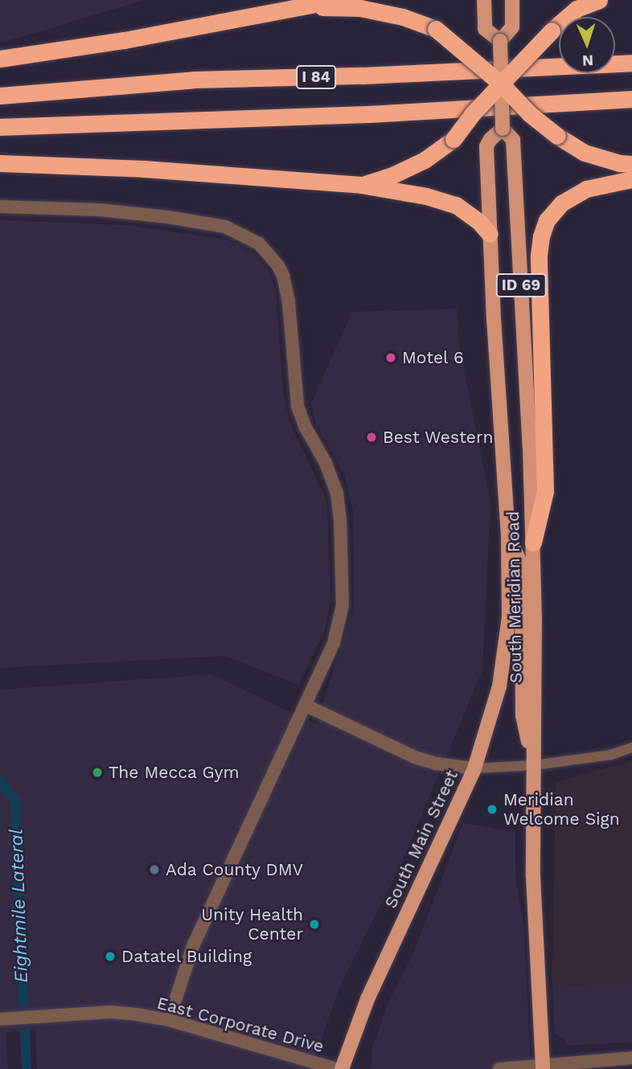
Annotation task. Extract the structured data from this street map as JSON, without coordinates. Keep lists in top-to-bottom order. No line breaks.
{"streets":{"highway":["I 84"],"main road":["ID 69","South Meridian Road","South Main Street"],"street":["East Corporate Drive"]},"crossings":[["South Meridian Road","South Main Street"]],"water":["Eightmile Lateral"],"places":["Motel 6","Best Western","The Mecca Gym","Meridian Welcome Sign","Ada County DMV","Unity Health Center","Datatel Building"],"north":"bottom"}
